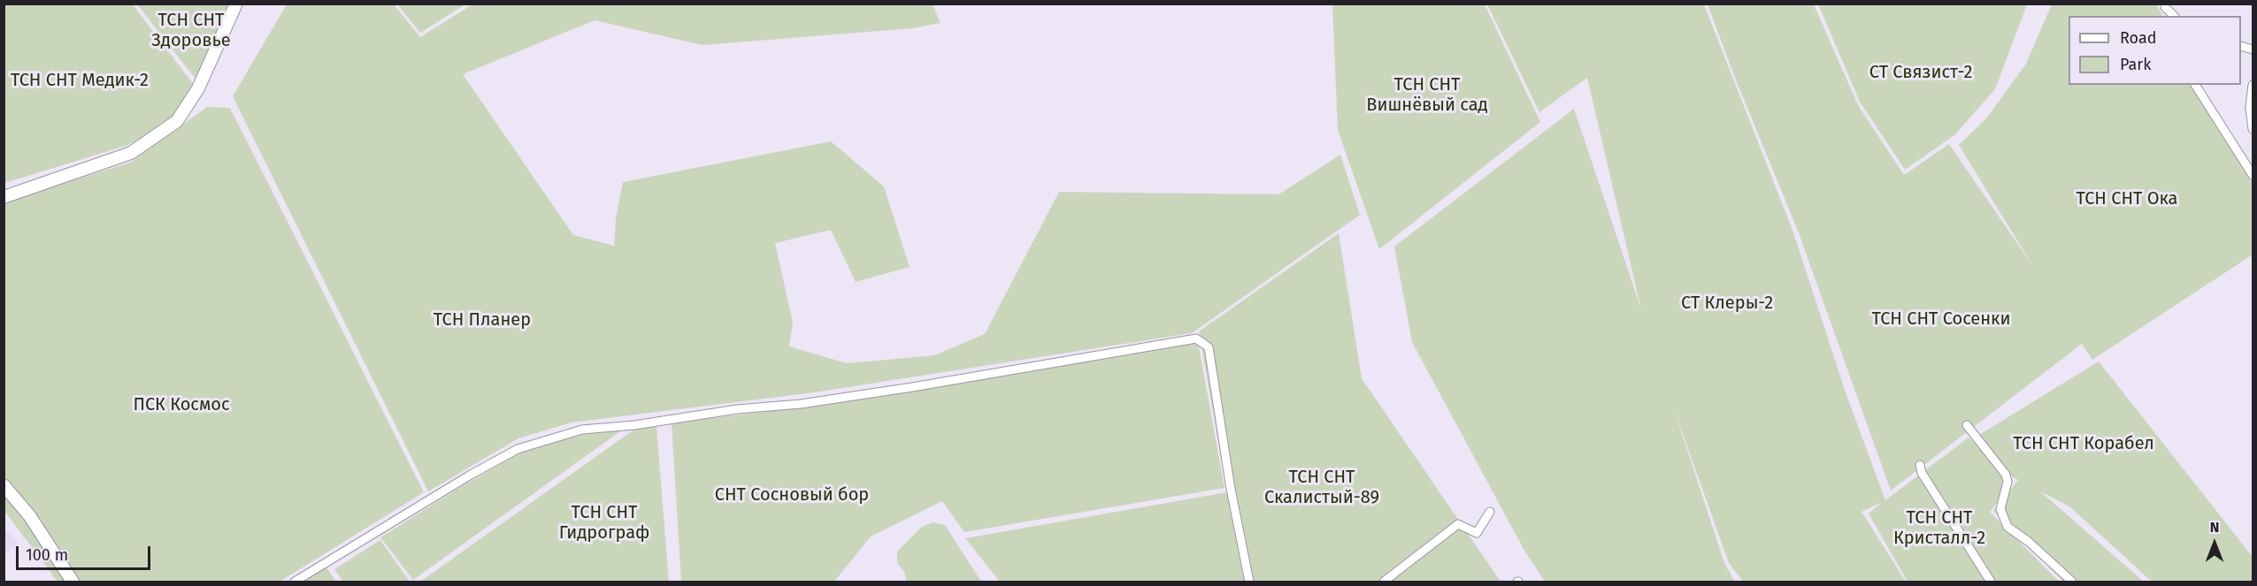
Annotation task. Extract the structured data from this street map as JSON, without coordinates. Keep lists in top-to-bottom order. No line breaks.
{"parks":["ТСН СНТ Здоровье","СТ Связист-2","ТСН СНТ Медик-2","ТСН СНТ Вишнёвый сад","ТСН СНТ Ока","СТ Клеры-2","ТСН СНТ Сосенки","ТСН Планер","ПСК Космос","ТСН СНТ Корабел","ТСН СНТ Скалистый-89","СНТ Сосновый бор","ТСН СНТ Гидрограф","ТСН СНТ Кристалл-2"],"legend":["Road","Park"],"scale_bar":"100 m","north":"top"}
